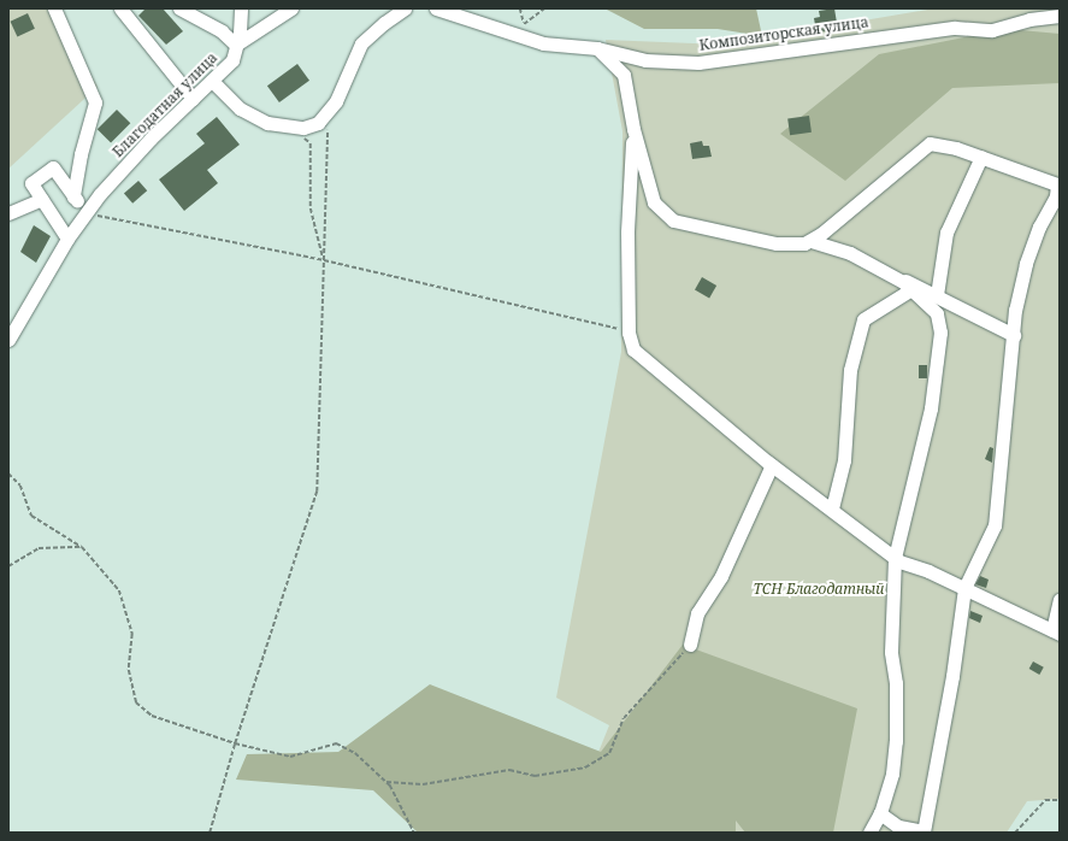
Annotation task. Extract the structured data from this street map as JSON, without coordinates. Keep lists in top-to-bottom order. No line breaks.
{"streets":{"street":["Композиторская улица","Благодатная улица"]},"parks":["ТСН Благодатный"]}
